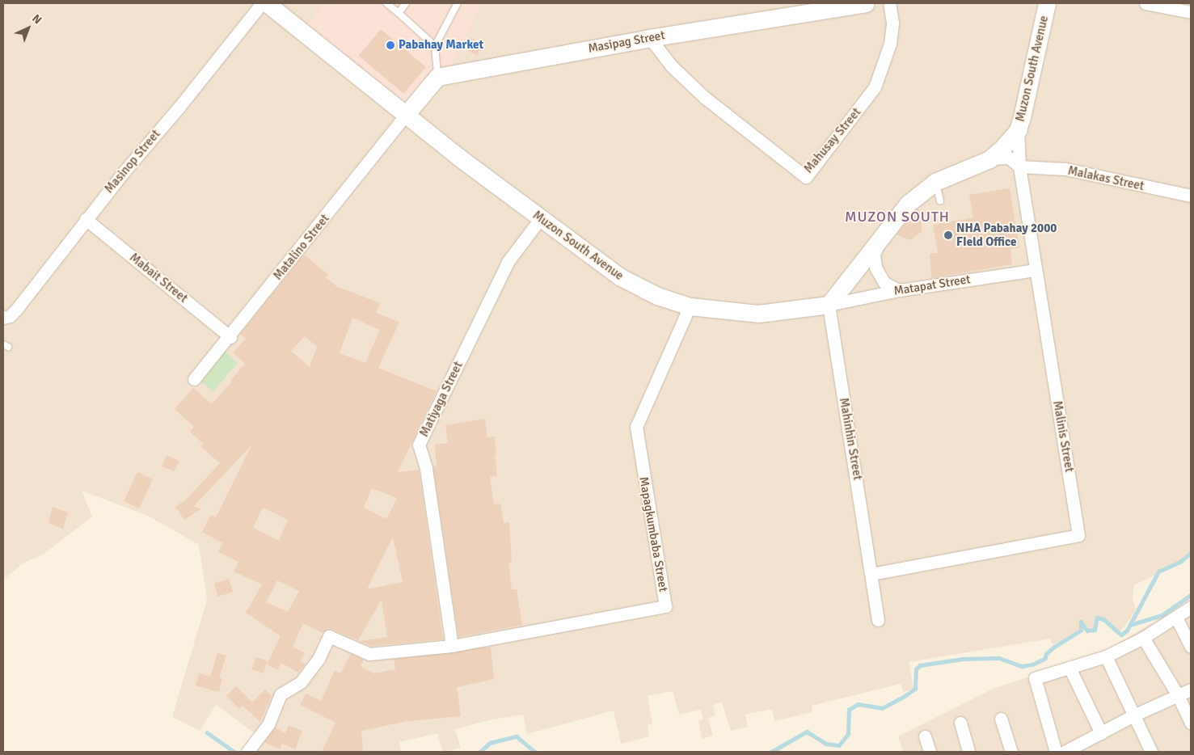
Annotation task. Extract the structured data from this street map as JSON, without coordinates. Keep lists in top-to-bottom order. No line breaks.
{"streets":{"street":["Masipag Street","Muzon South Avenue","Mahusay Street","Masinop Street","Malakas Street","Matalino Street","Mabait Street","Matapat Street","Matiyaga Street","Malinis Street","Mahinhin Street","Mapagkumbaba Street"]},"crossings":[["Masipag Street","Mahusay Street"],["Muzon South Avenue","Matalino Street"],["Muzon South Avenue","Matapat Street"],["Muzon South Avenue","Matiyaga Street"],["Muzon South Avenue","Malinis Street"],["Muzon South Avenue","Mahinhin Street"],["Muzon South Avenue","Mapagkumbaba Street"],["Masinop Street","Mabait Street"],["Malakas Street","Malinis Street"],["Matalino Street","Mabait Street"],["Matapat Street","Malinis Street"],["Matapat Street","Mahinhin Street"],["Matiyaga Street","Mapagkumbaba Street"],["Malinis Street","Mahinhin Street"]],"districts":["MUZON SOUTH"],"places":["Pabahay Market","NHA Pabahay 2000 FIeld Office"],"north":"top right"}
